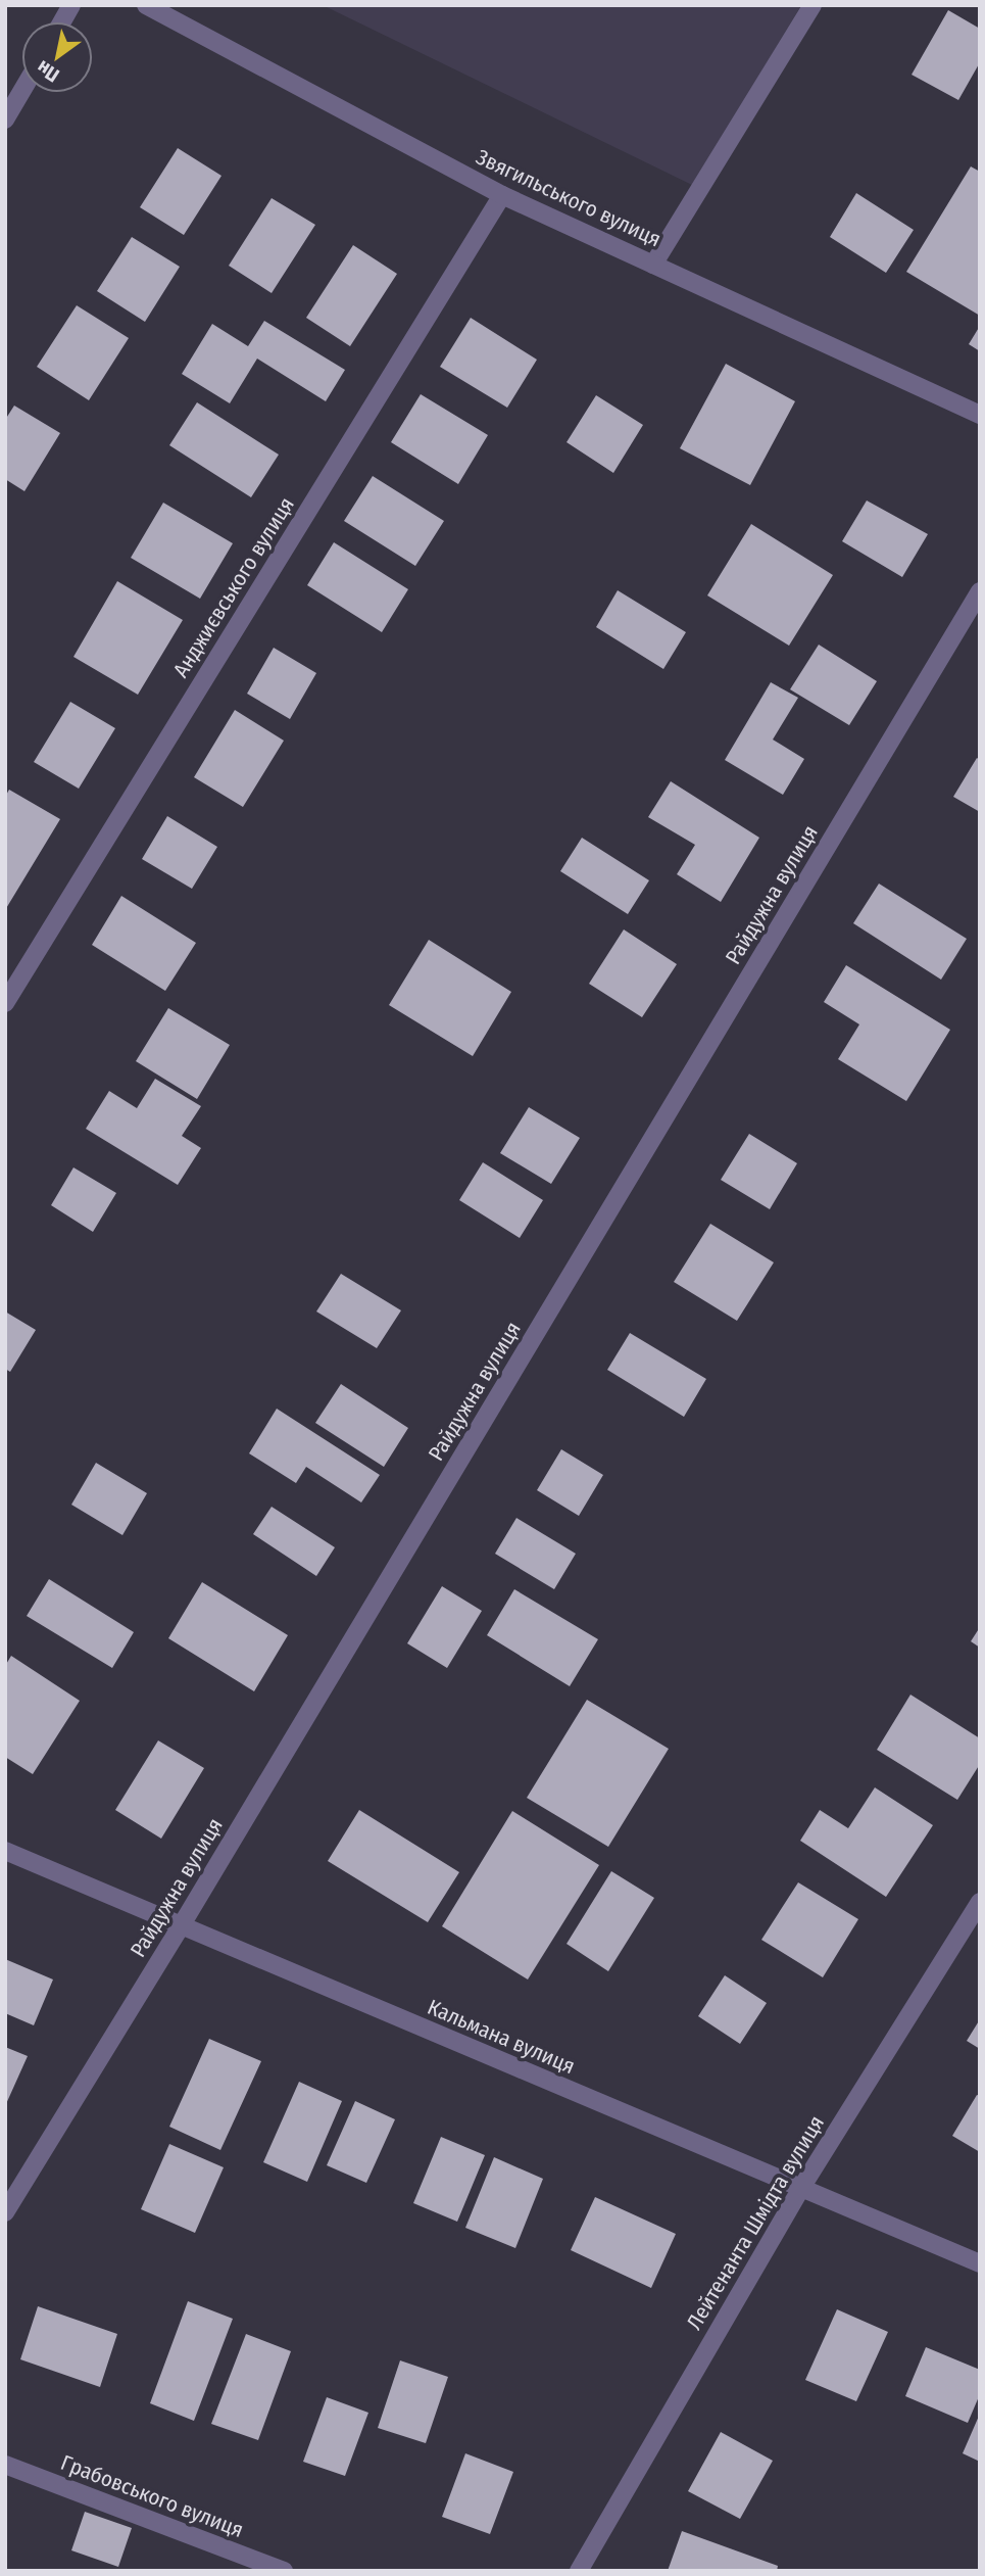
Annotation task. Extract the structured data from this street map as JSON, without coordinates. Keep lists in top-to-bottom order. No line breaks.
{"streets":{"street":["Звягильського вулиця","Анджиєвського вулиця","Райдужна вулиця","Кальмана вулиця","Лейтенанта Шмідта вулиця","Грабовського вулиця"]},"crossings":[["Звягильського вулиця","Анджиєвського вулиця"],["Райдужна вулиця","Кальмана вулиця"],["Кальмана вулиця","Лейтенанта Шмідта вулиця"]],"north":"bottom left"}
